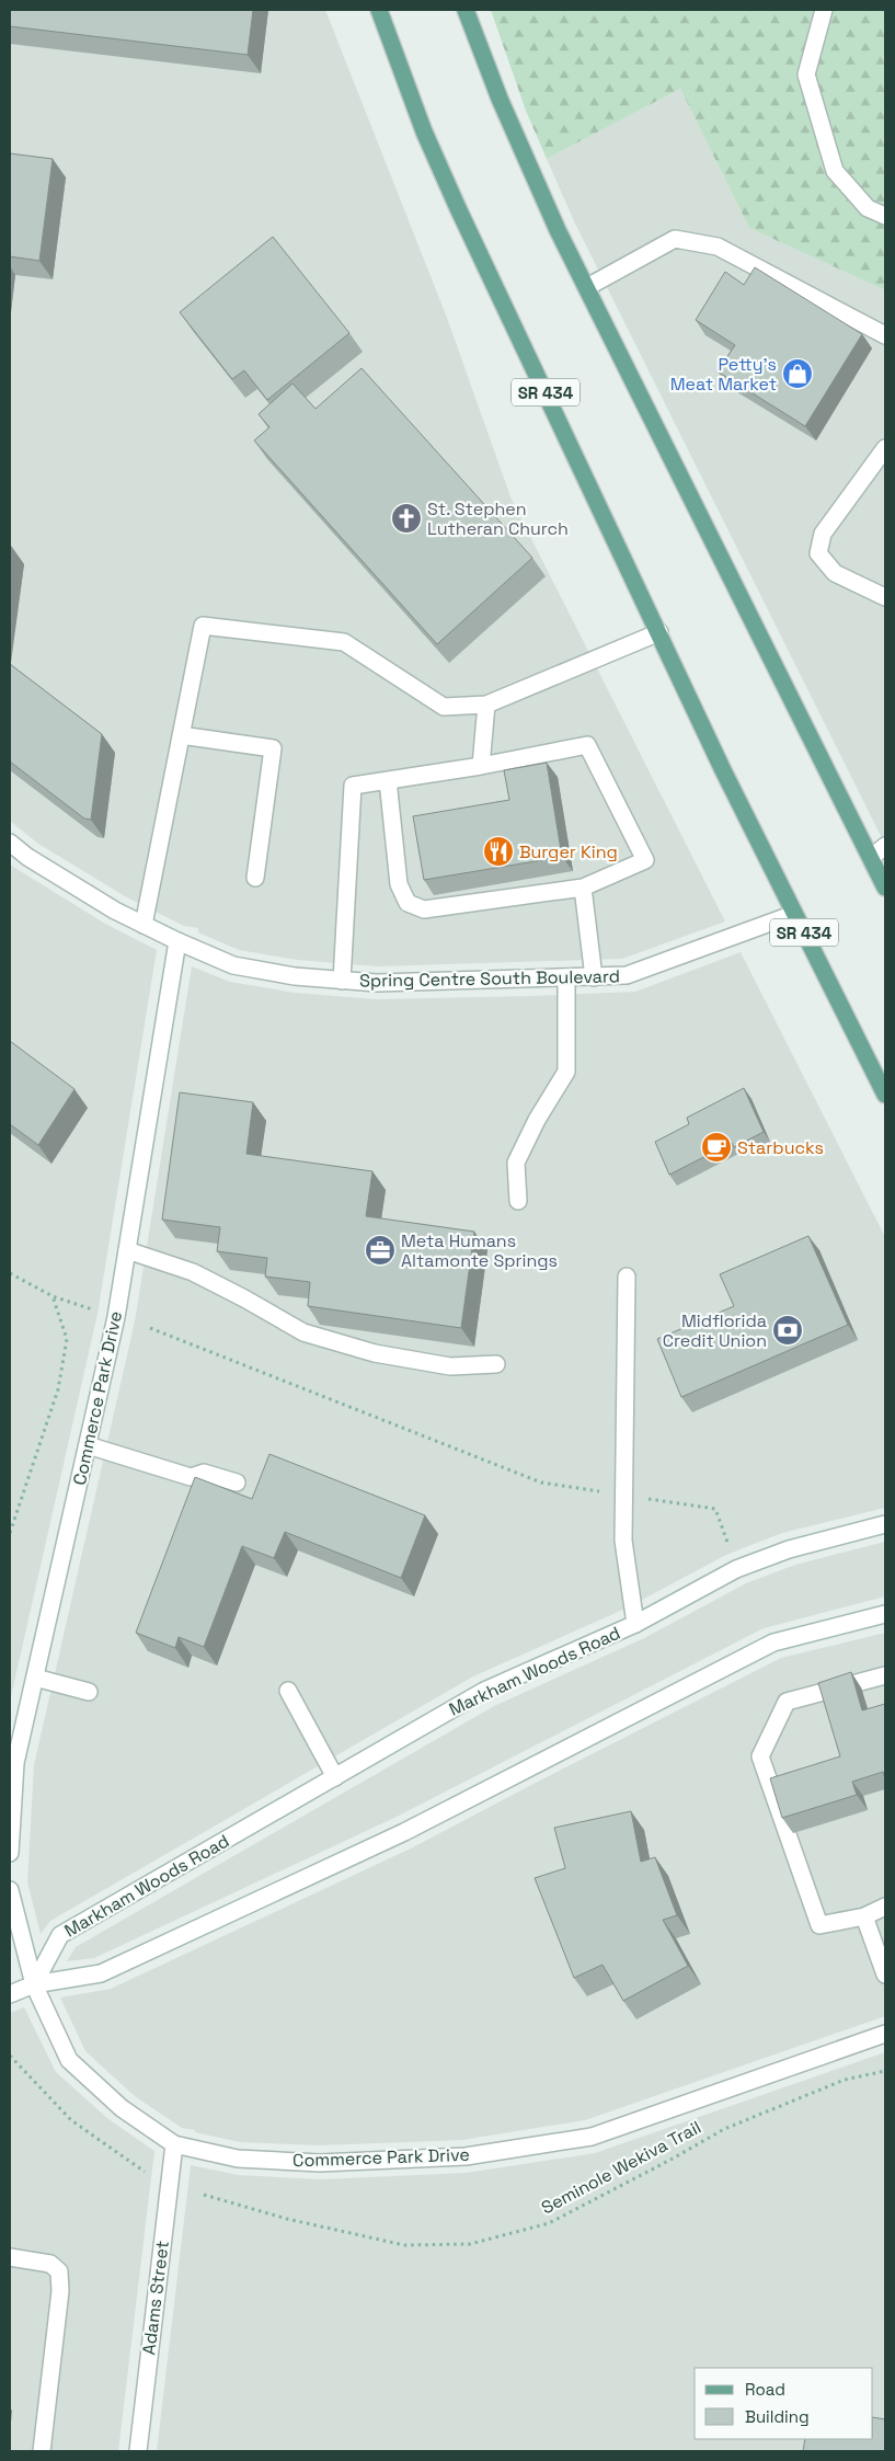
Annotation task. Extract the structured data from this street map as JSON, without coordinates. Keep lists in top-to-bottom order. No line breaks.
{"streets":{"main road":["SR 434"],"street":["Spring Centre South Boulevard","Commerce Park Drive","Markham Woods Road","Adams Street"],"path":["Seminole Wekiva Trail"]},"crossings":[["SR 434","Spring Centre South Boulevard"],["Spring Centre South Boulevard","Commerce Park Drive"],["Commerce Park Drive","Markham Woods Road"],["Commerce Park Drive","Adams Street"]],"places":{"shop":["Petty's Meat Market"],"church":["St. Stephen Lutheran Church"],"restaurant":["Burger King"],"cafe":["Starbucks"],"office":["Meta Humans Altamonte Springs"],"bank":["Midflorida Credit Union"]},"legend":["Road","Building"]}
